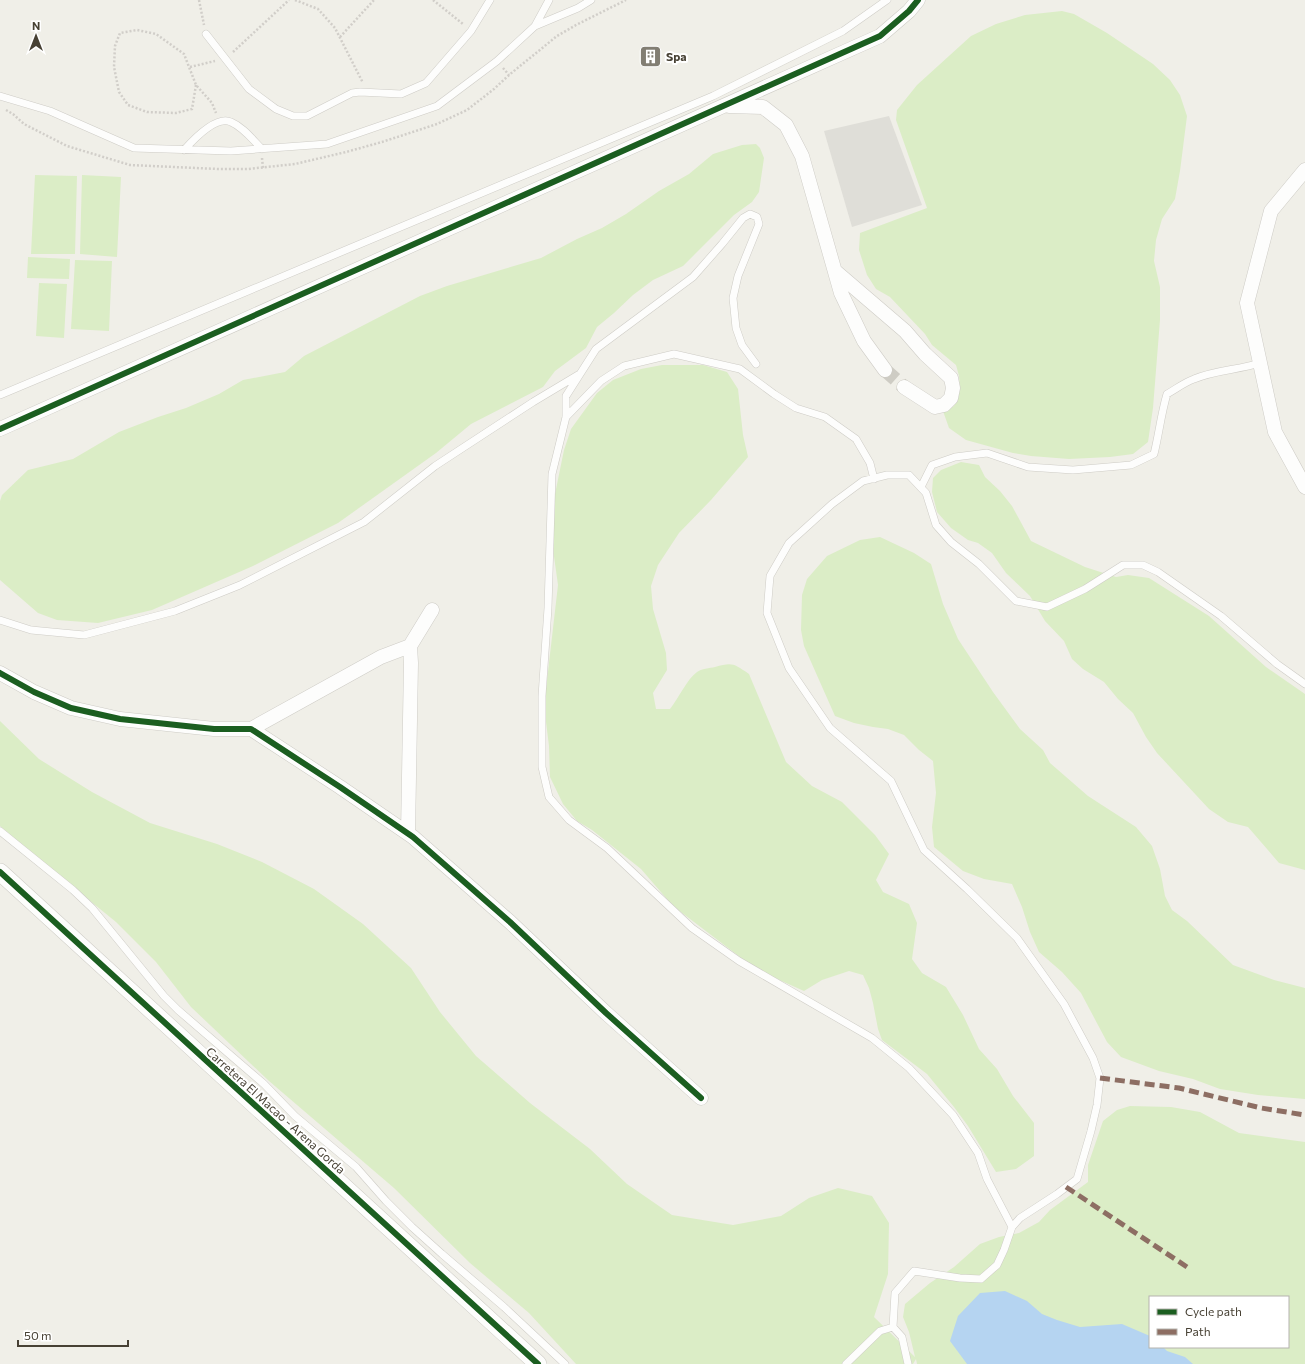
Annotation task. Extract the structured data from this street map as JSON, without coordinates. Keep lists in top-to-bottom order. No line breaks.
{"streets":{"street":["Carretera El Macao - Arena Gorda"]},"places":{"building":["Spa"]},"legend":["Cycle path","Path"],"scale_bar":"50 m","north":"top"}
